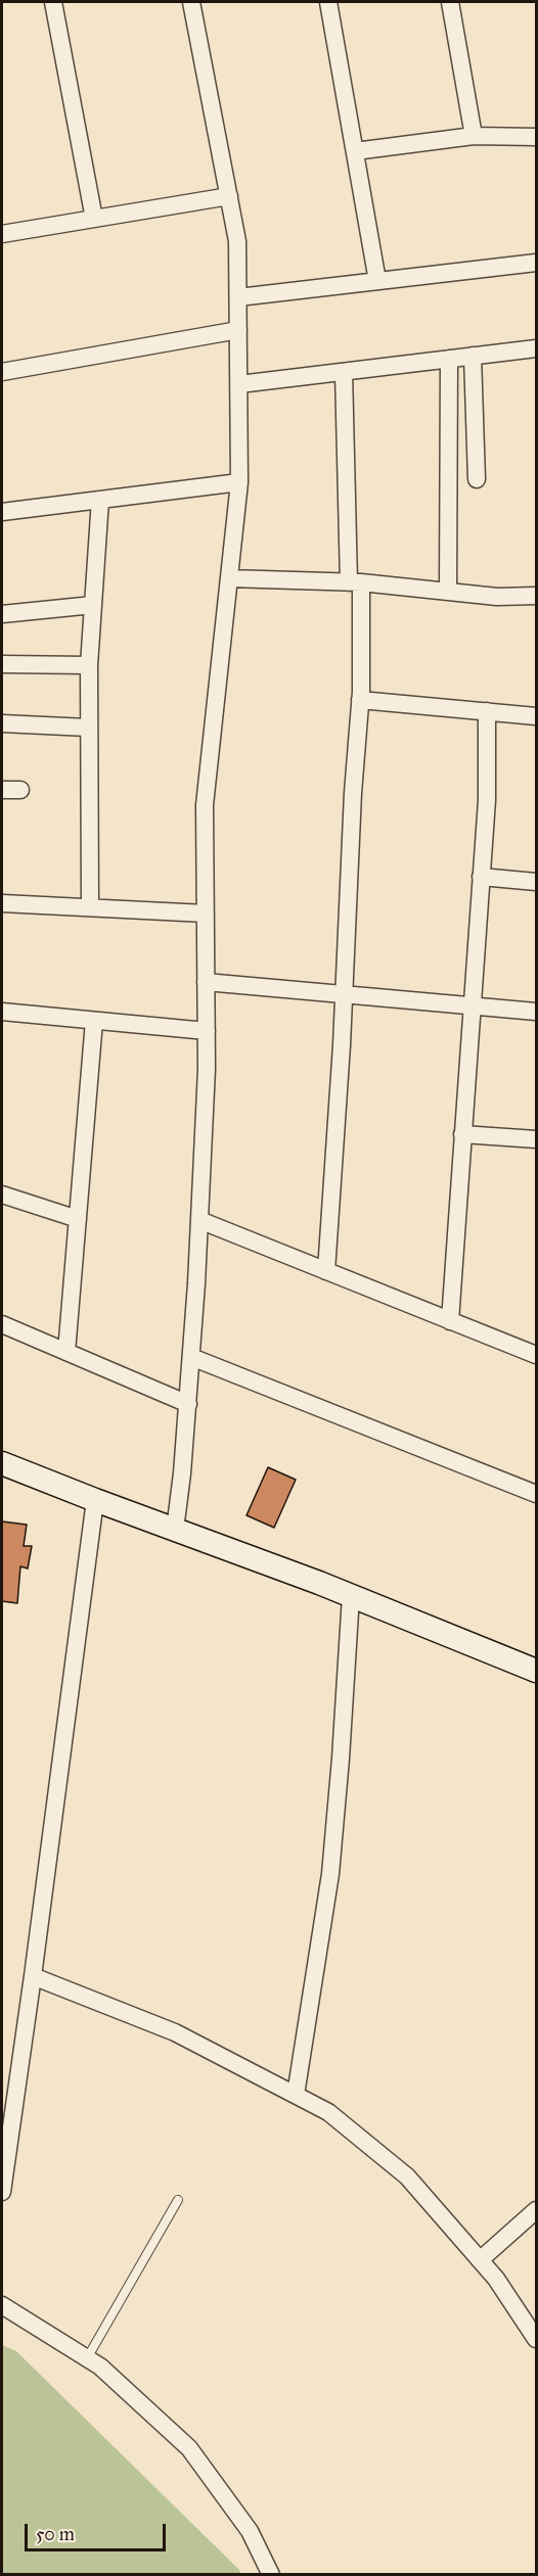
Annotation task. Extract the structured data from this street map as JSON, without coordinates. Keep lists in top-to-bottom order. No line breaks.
{"scale_bar":"50 m"}
